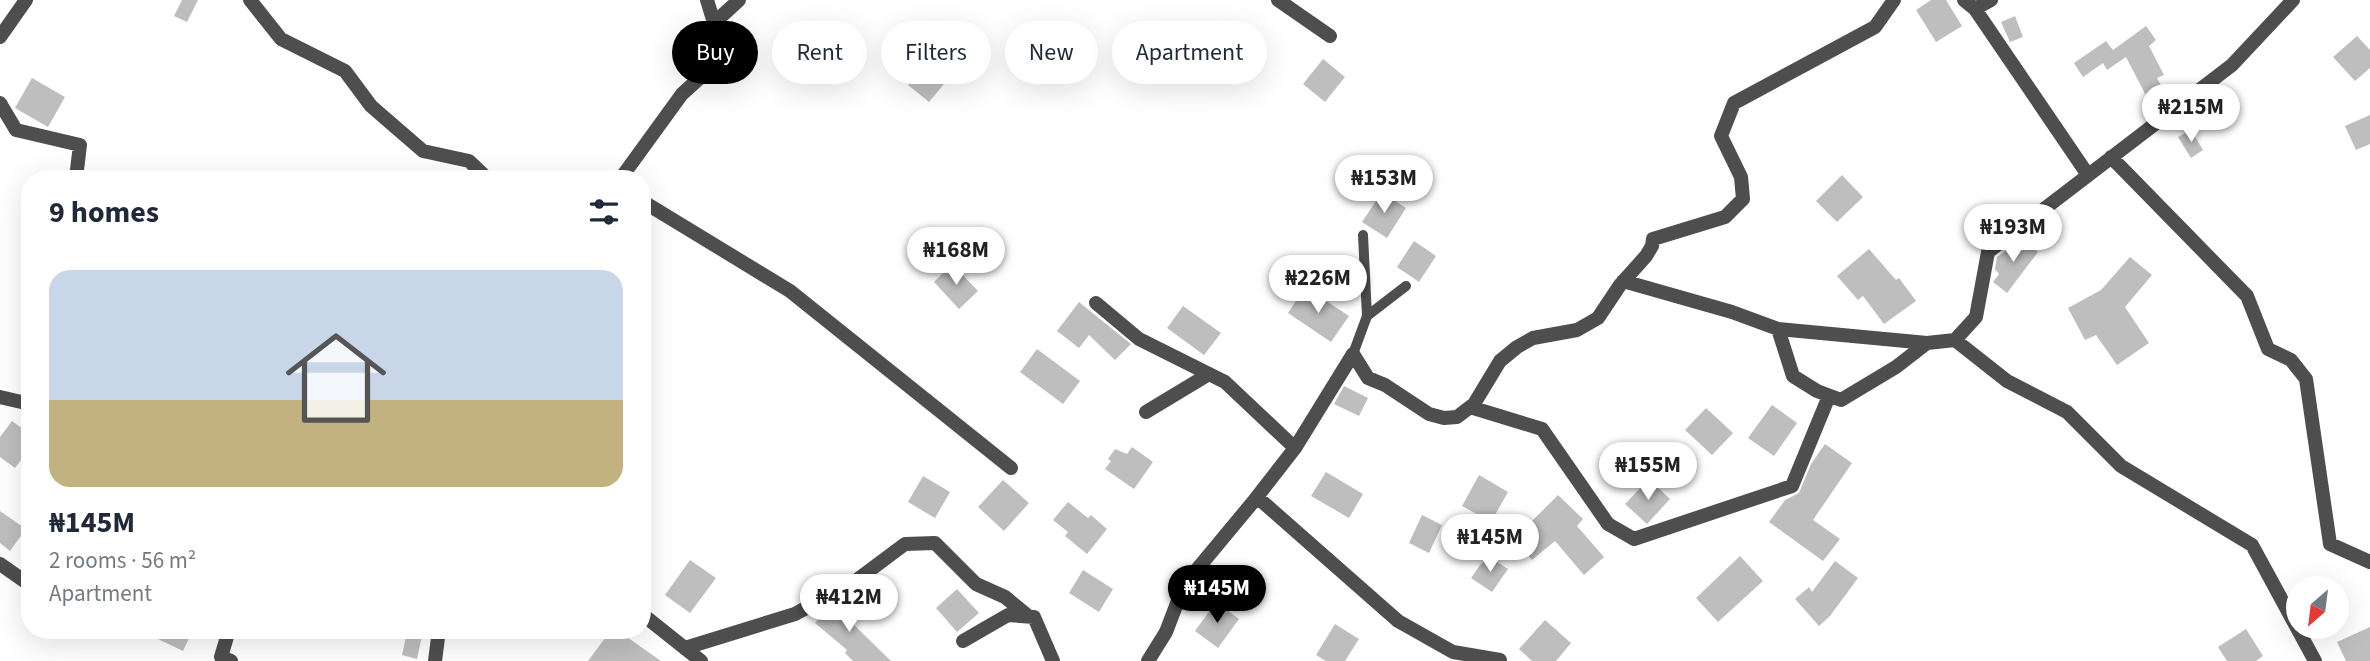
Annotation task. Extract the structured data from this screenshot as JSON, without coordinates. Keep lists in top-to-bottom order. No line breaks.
{"north":"bottom left","page":{"chip":["Buy","Rent","Filters","New","Apartment"],"price":["₦215M","₦153M","₦193M","₦168M","₦226M","₦155M","₦145M","₦145M","₦412M"],"heading":"9 homes","list":[{"name":"₦145M","note":"2 rooms · 56 m² · Apartment"}]}}
